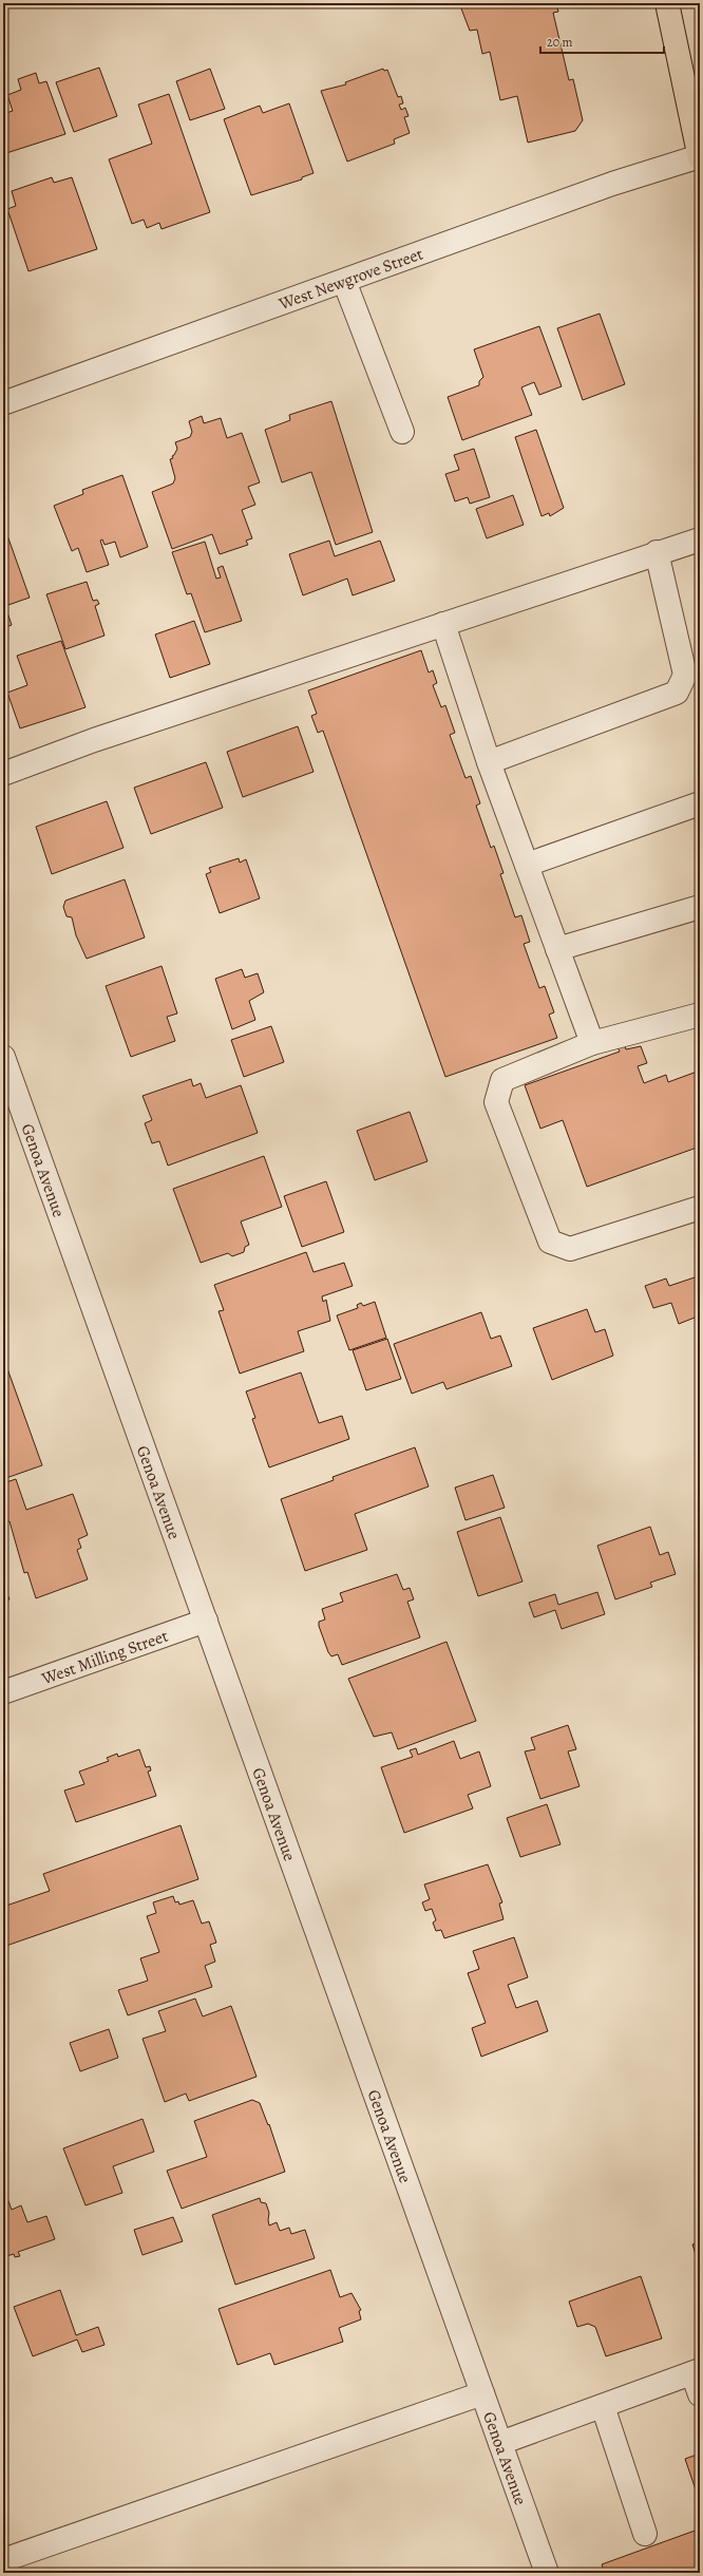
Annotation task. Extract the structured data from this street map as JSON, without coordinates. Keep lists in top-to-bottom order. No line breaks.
{"streets":{"street":["West Newgrove Street","Genoa Avenue","West Milling Street"]},"crossings":[["Genoa Avenue","West Milling Street"]],"scale_bar":"20 m"}
